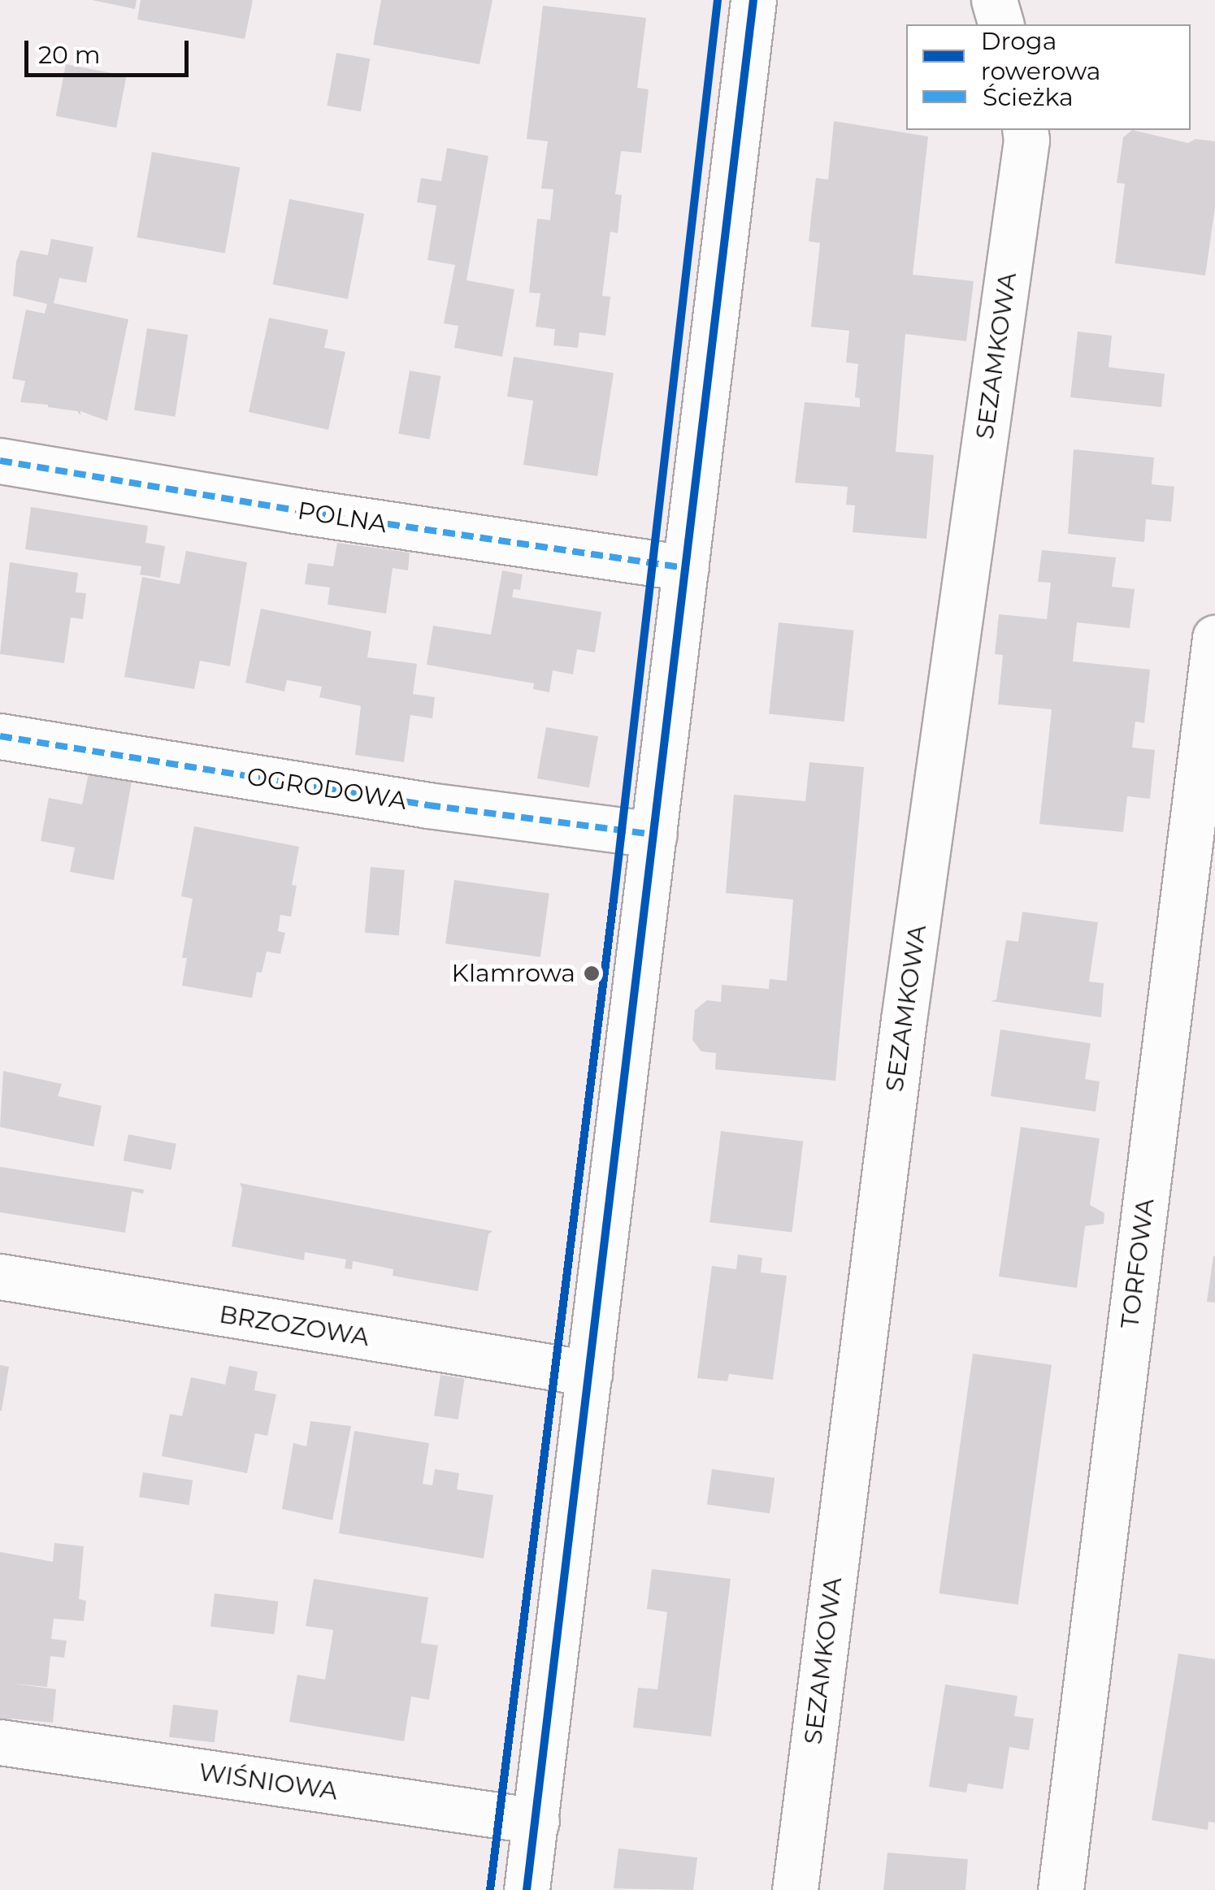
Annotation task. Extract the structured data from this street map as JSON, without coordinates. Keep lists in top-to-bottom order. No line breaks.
{"streets":{"street":["SEZAMKOWA","POLNA","OGRODOWA","TORFOWA","BRZOZOWA","WIŚNIOWA"]},"places":["Klamrowa"],"legend":["Droga rowerowa","Ścieżka"],"scale_bar":"20 m"}
